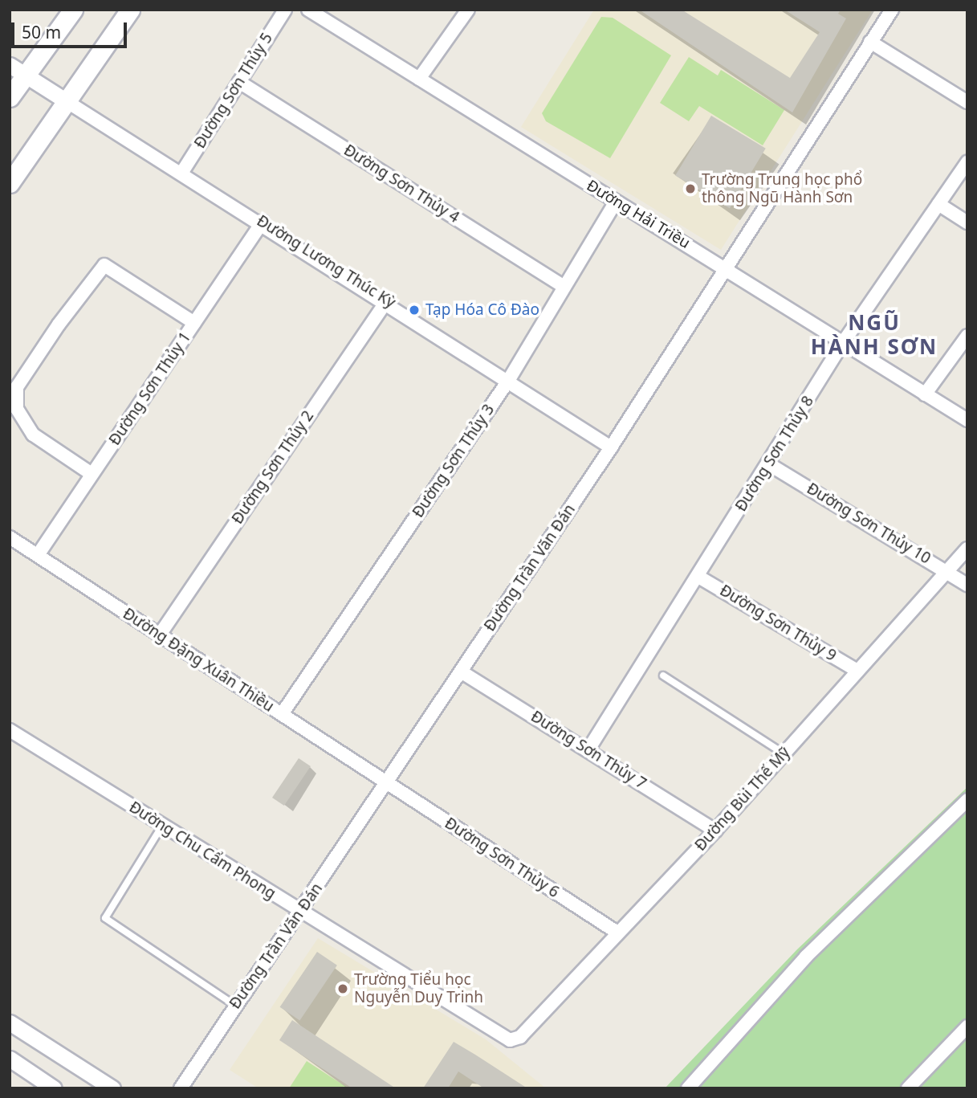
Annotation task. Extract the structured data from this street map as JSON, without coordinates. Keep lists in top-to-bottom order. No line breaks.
{"streets":{"street":["Đường Sơn Thủy 5","Đường Sơn Thủy 4","Đường Hải Triều","Đường Lương Thúc Kỳ","Đường Sơn Thủy 1","Đường Sơn Thủy 8","Đường Sơn Thủy 3","Đường Sơn Thủy 2","Đường Sơn Thủy 10","Đường Trần Văn Đán","Đường Sơn Thủy 9","Đường Đặng Xuân Thiều","Đường Sơn Thủy 7","Đường Bùi Thế Mỹ","Đường Chu Cẩm Phong","Đường Sơn Thủy 6"]},"crossings":[["Đường Sơn Thủy 5","Đường Sơn Thủy 4"],["Đường Sơn Thủy 5","Đường Lương Thúc Kỳ"],["Đường Sơn Thủy 4","Đường Sơn Thủy 3"],["Đường Hải Triều","Đường Sơn Thủy 8"],["Đường Hải Triều","Đường Sơn Thủy 3"],["Đường Hải Triều","Đường Trần Văn Đán"],["Đường Lương Thúc Kỳ","Đường Sơn Thủy 1"],["Đường Lương Thúc Kỳ","Đường Sơn Thủy 3"],["Đường Lương Thúc Kỳ","Đường Sơn Thủy 2"],["Đường Lương Thúc Kỳ","Đường Trần Văn Đán"],["Đường Sơn Thủy 1","Đường Đặng Xuân Thiều"],["Đường Sơn Thủy 8","Đường Sơn Thủy 10"],["Đường Sơn Thủy 8","Đường Sơn Thủy 9"],["Đường Sơn Thủy 8","Đường Sơn Thủy 7"],["Đường Sơn Thủy 3","Đường Đặng Xuân Thiều"],["Đường Sơn Thủy 2","Đường Đặng Xuân Thiều"],["Đường Sơn Thủy 10","Đường Bùi Thế Mỹ"],["Đường Trần Văn Đán","Đường Đặng Xuân Thiều"],["Đường Trần Văn Đán","Đường Sơn Thủy 7"],["Đường Trần Văn Đán","Đường Chu Cẩm Phong"],["Đường Trần Văn Đán","Đường Sơn Thủy 6"],["Đường Sơn Thủy 9","Đường Bùi Thế Mỹ"],["Đường Đặng Xuân Thiều","Đường Sơn Thủy 6"],["Đường Sơn Thủy 7","Đường Bùi Thế Mỹ"],["Đường Bùi Thế Mỹ","Đường Chu Cẩm Phong"],["Đường Bùi Thế Mỹ","Đường Sơn Thủy 6"]],"districts":["NGŨ HÀNH SƠN"],"places":["Trường Trung học phổ thông Ngũ Hành Sơn","Tạp Hóa Cô Đào","Trường Tiểu học Nguyễn Duy Trinh"],"scale_bar":"50 m"}
